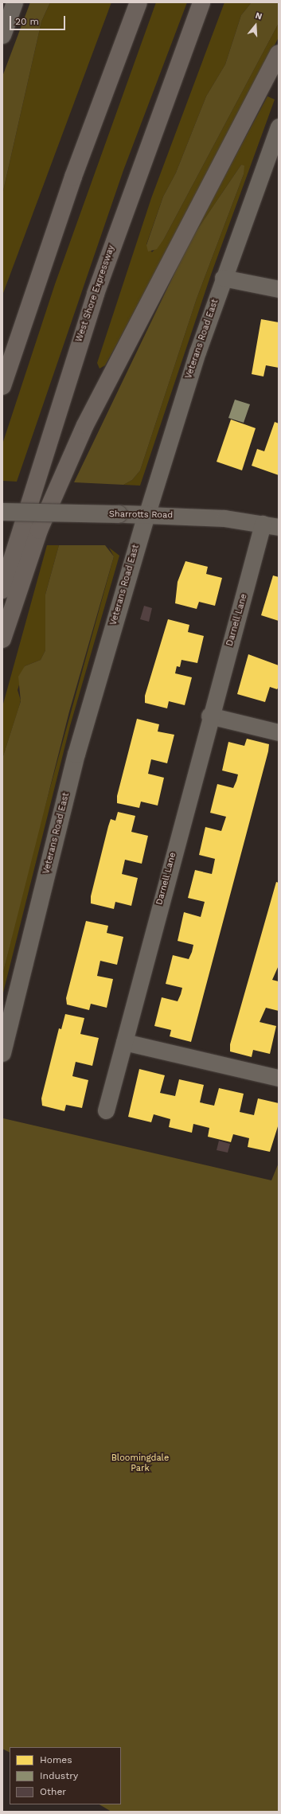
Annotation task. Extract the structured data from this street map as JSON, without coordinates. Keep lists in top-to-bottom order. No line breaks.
{"streets":{"highway":["West Shore Expressway"],"street":["Veterans Road East","Sharrotts Road","Darnell Lane"]},"crossings":[["Veterans Road East","Sharrotts Road"],["Sharrotts Road","Darnell Lane"]],"parks":["Bloomingdale Park"],"legend":["Homes","Industry","Other"],"scale_bar":"20 m","north":"top"}
